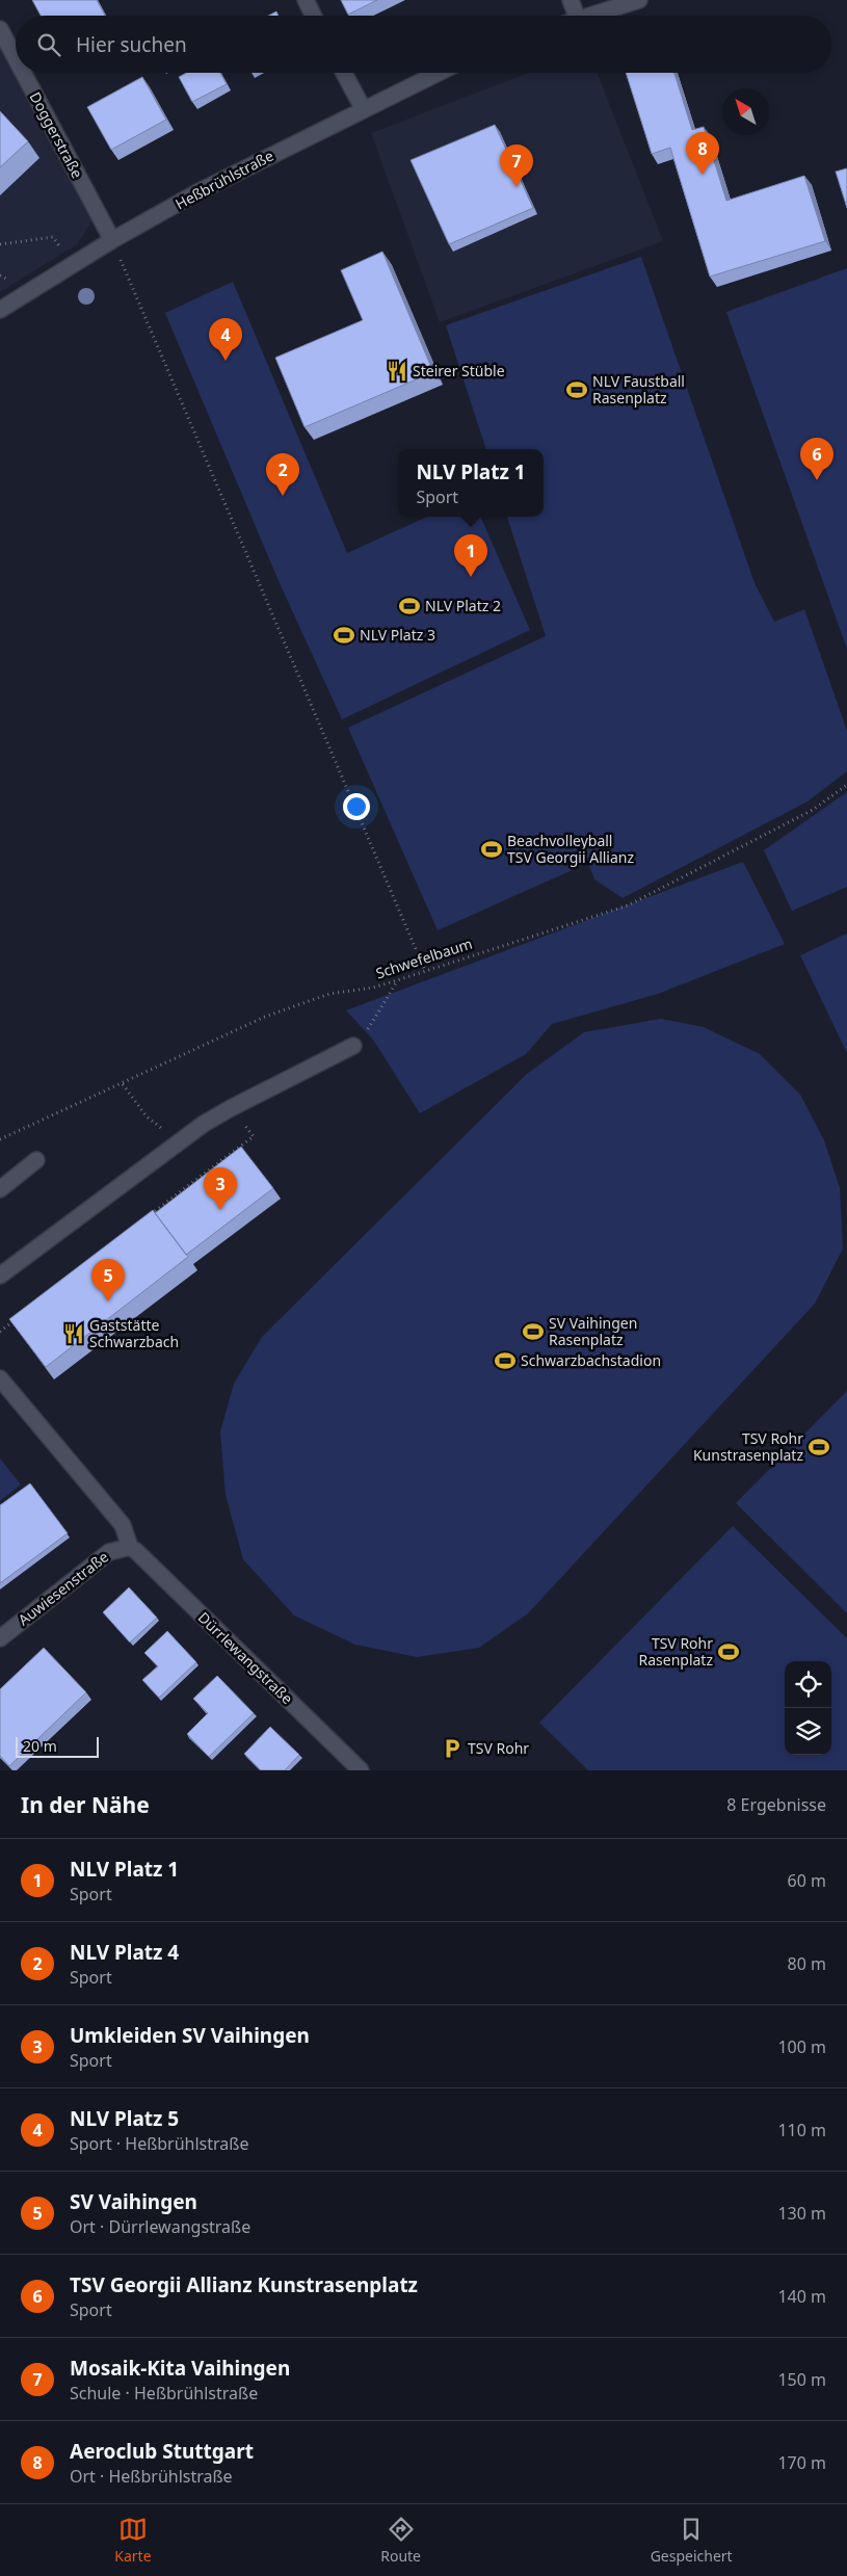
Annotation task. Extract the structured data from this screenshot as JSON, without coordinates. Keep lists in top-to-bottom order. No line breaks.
{"streets":{"street":["Doggerstraße","Heßbrühlstraße","Auwiesenstraße","Dürrlewangstraße"],"path":["Schwefelbaum"]},"crossings":[["Doggerstraße","Heßbrühlstraße"],["Auwiesenstraße","Dürrlewangstraße"]],"places":{"restaurant":["Steirer Stüble","Gaststätte Schwarzbach"],"sports":["NLV Faustball Rasenplatz","NLV Platz 2","NLV Platz 3","Beachvolleyball TSV Georgii Allianz","SV Vaihingen Rasenplatz","Schwarzbachstadion","TSV Rohr Kunstrasenplatz","TSV Rohr Rasenplatz"],"parking":["TSV Rohr"]},"scale_bar":"20 m","north":"top left","page":{"search":"Hier suchen","pins":["8","7","4","6","2","1","3","5"],"popup":["NLV Platz 1","Sport"],"scale":"20 m","heading":["In der Nähe","8 Ergebnisse"],"list":[{"mark":"1","name":"NLV Platz 1","note":"Sport","value":"60 m"},{"mark":"2","name":"NLV Platz 4","note":"Sport","value":"80 m"},{"mark":"3","name":"Umkleiden SV Vaihingen","note":"Sport","value":"100 m"},{"mark":"4","name":"NLV Platz 5","note":"Sport · Heßbrühlstraße","value":"110 m"},{"mark":"5","name":"SV Vaihingen","note":"Ort · Dürrlewangstraße","value":"130 m"},{"mark":"6","name":"TSV Georgii Allianz Kunstrasenplatz","note":"Sport","value":"140 m"},{"mark":"7","name":"Mosaik-Kita Vaihingen","note":"Schule · Heßbrühlstraße","value":"150 m"},{"mark":"8","name":"Aeroclub Stuttgart","note":"Ort · Heßbrühlstraße","value":"170 m"}],"nav":["Karte","Route","Gespeichert"]}}
